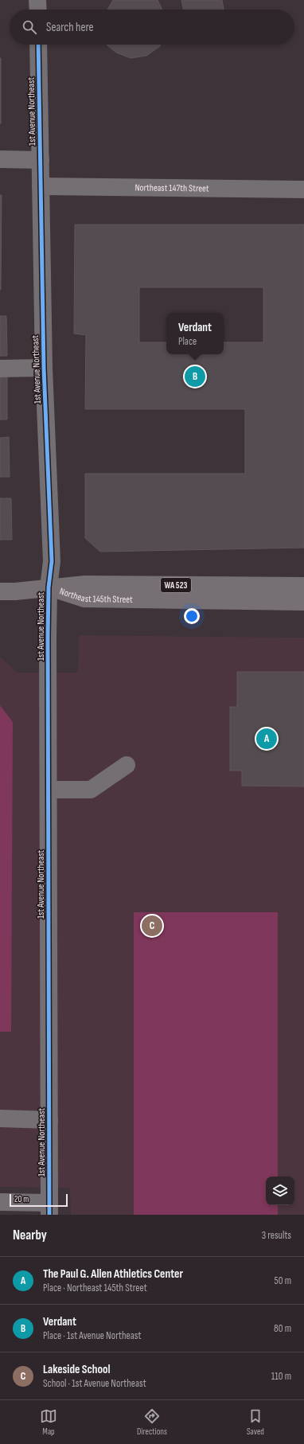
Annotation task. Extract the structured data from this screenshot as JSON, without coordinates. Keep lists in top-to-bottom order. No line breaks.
{"streets":{"main road":["WA 523","Northeast 145th Street"],"street":["1st Avenue Northeast","Northeast 147th Street"]},"crossings":[["1st Avenue Northeast","Northeast 147th Street"],["1st Avenue Northeast","WA 523"],["1st Avenue Northeast","Northeast 145th Street"],["WA 523","Northeast 145th Street"]],"scale_bar":"20 m","page":{"search":"Search here","popup":["Verdant","Place"],"pins":["B","A","C"],"scale":"20 m","heading":["Nearby","3 results"],"list":[{"mark":"A","name":"The Paul G. Allen Athletics Center","note":"Place · Northeast 145th Street","value":"50 m"},{"mark":"B","name":"Verdant","note":"Place · 1st Avenue Northeast","value":"80 m"},{"mark":"C","name":"Lakeside School","note":"School · 1st Avenue Northeast","value":"110 m"}],"nav":["Map","Directions","Saved"]}}
